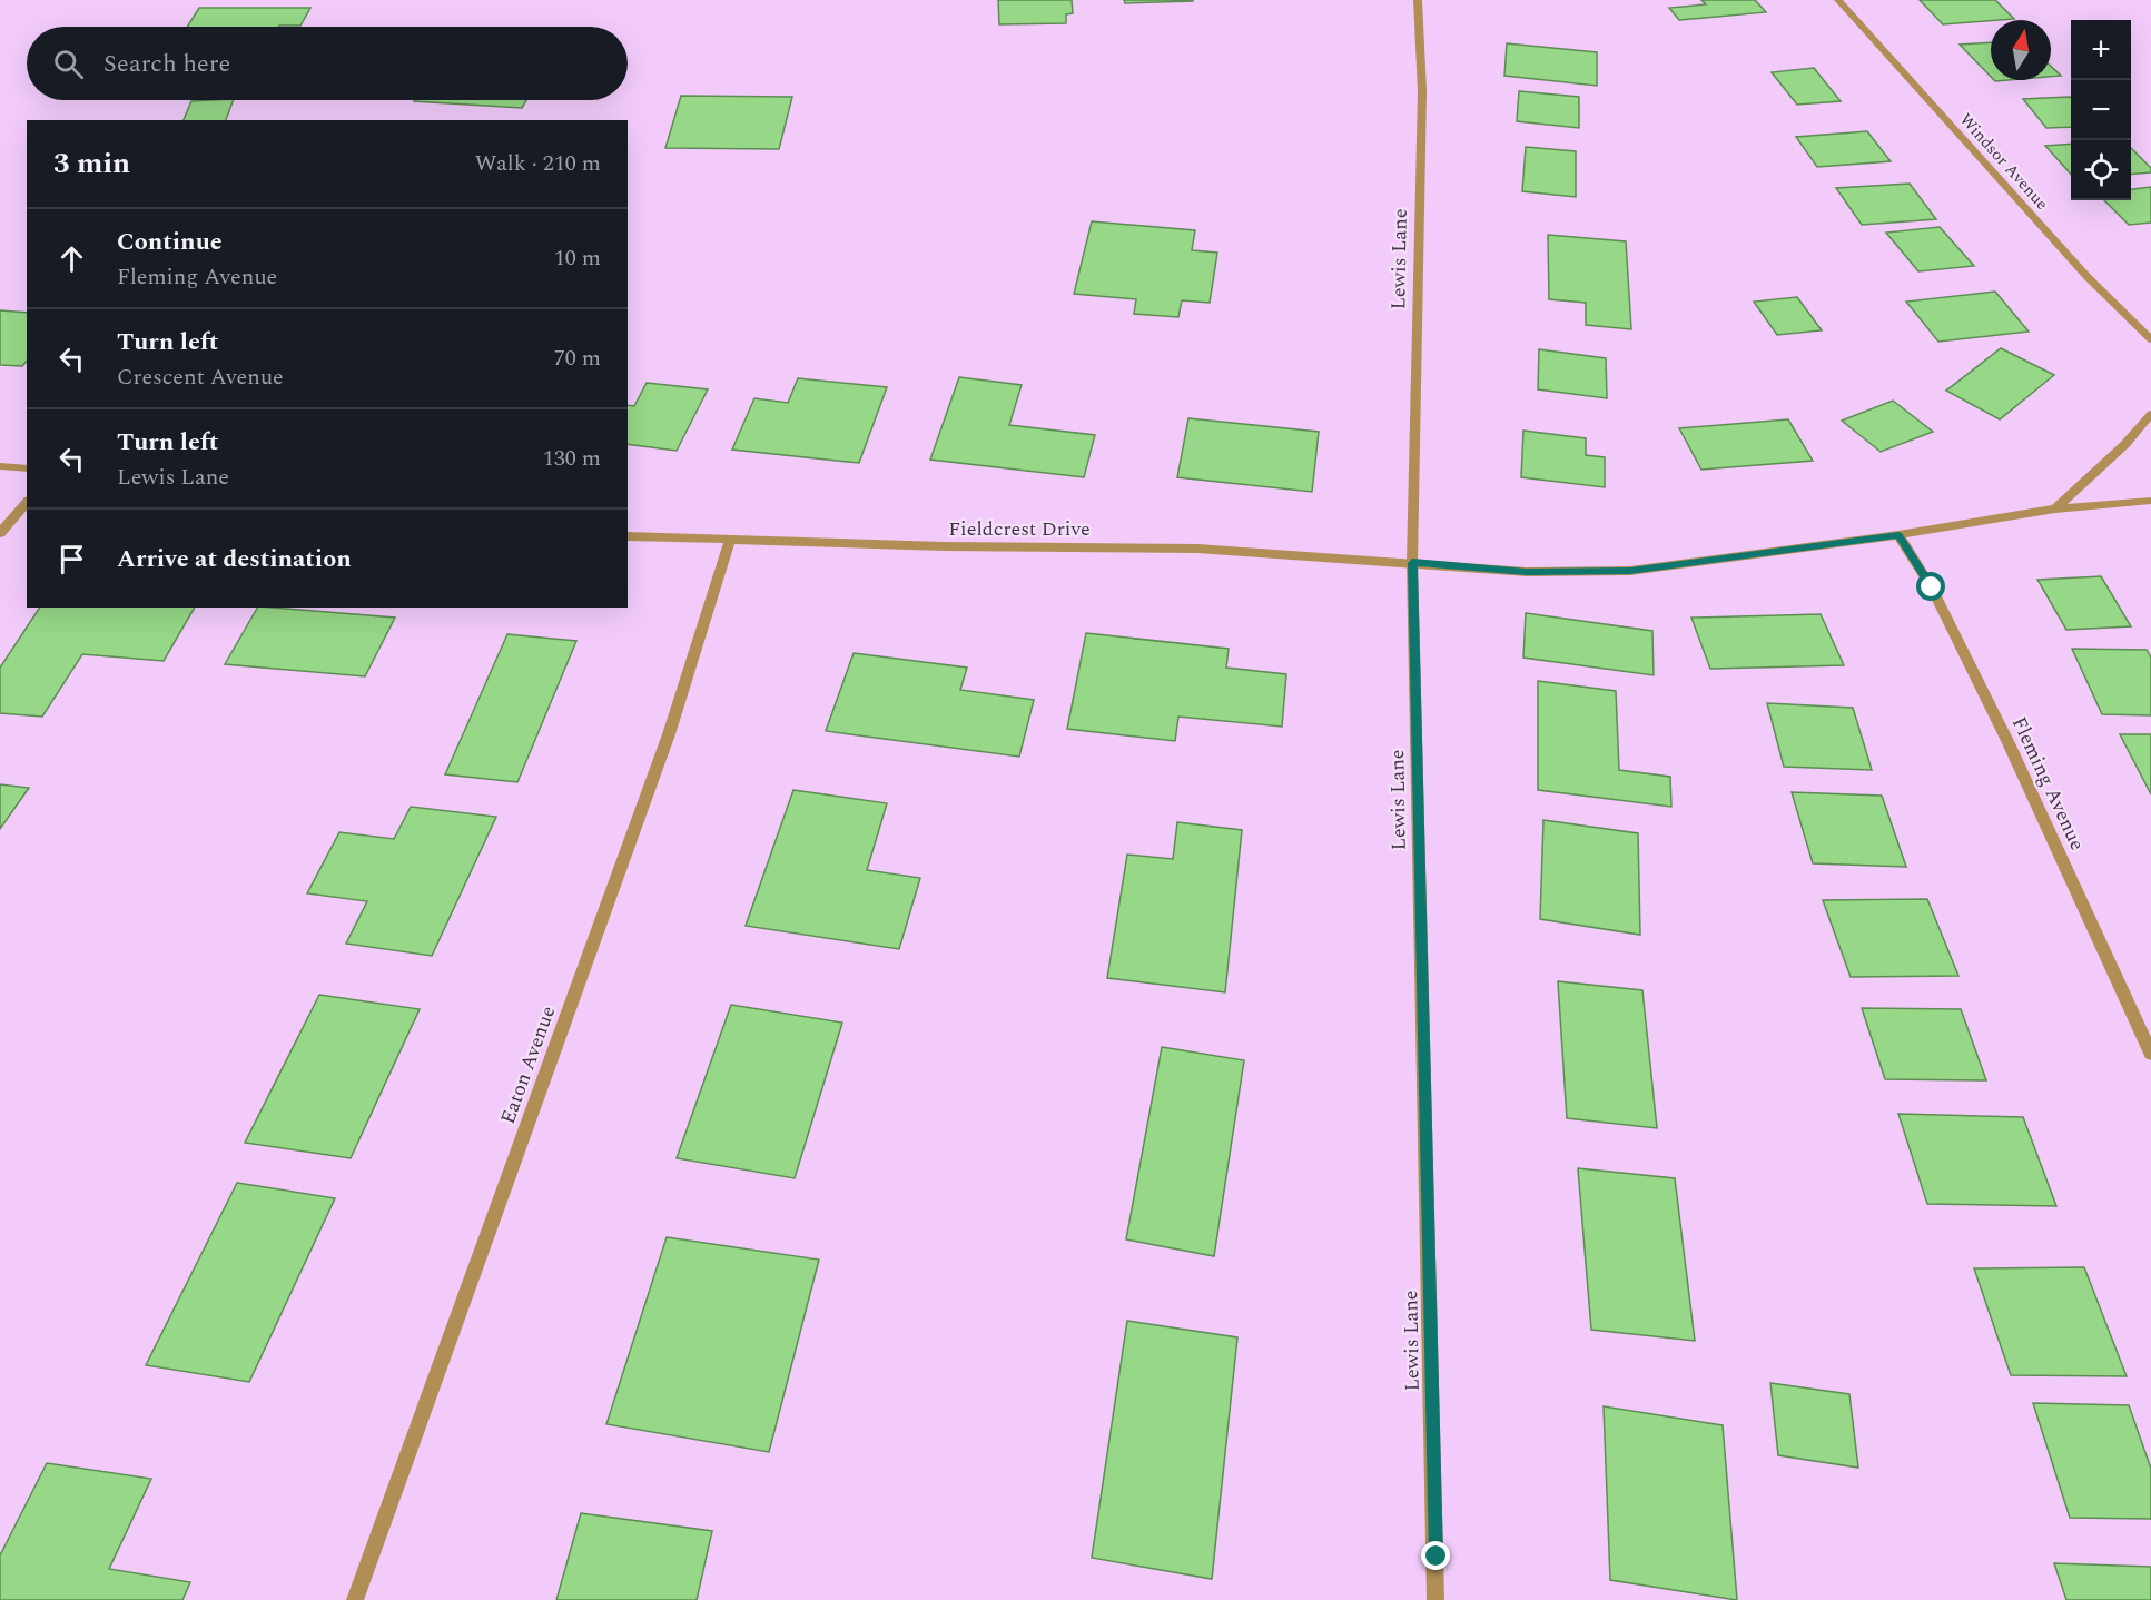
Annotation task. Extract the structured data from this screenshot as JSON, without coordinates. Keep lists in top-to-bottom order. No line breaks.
{"streets":{"street":["Windsor Avenue","Lewis Lane","Fieldcrest Drive","Fleming Avenue","Eaton Avenue"]},"crossings":[["Lewis Lane","Fieldcrest Drive"],["Fieldcrest Drive","Fleming Avenue"],["Fieldcrest Drive","Eaton Avenue"]],"north":"top","page":{"map_buttons":["+","−"],"search":"Search here","heading":["3 min","Walk · 210 m"],"list":[["Continue","Fleming Avenue","10 m"],["Turn left","Crescent Avenue","70 m"],["Turn left","Lewis Lane","130 m"],"Arrive at destination"]}}
